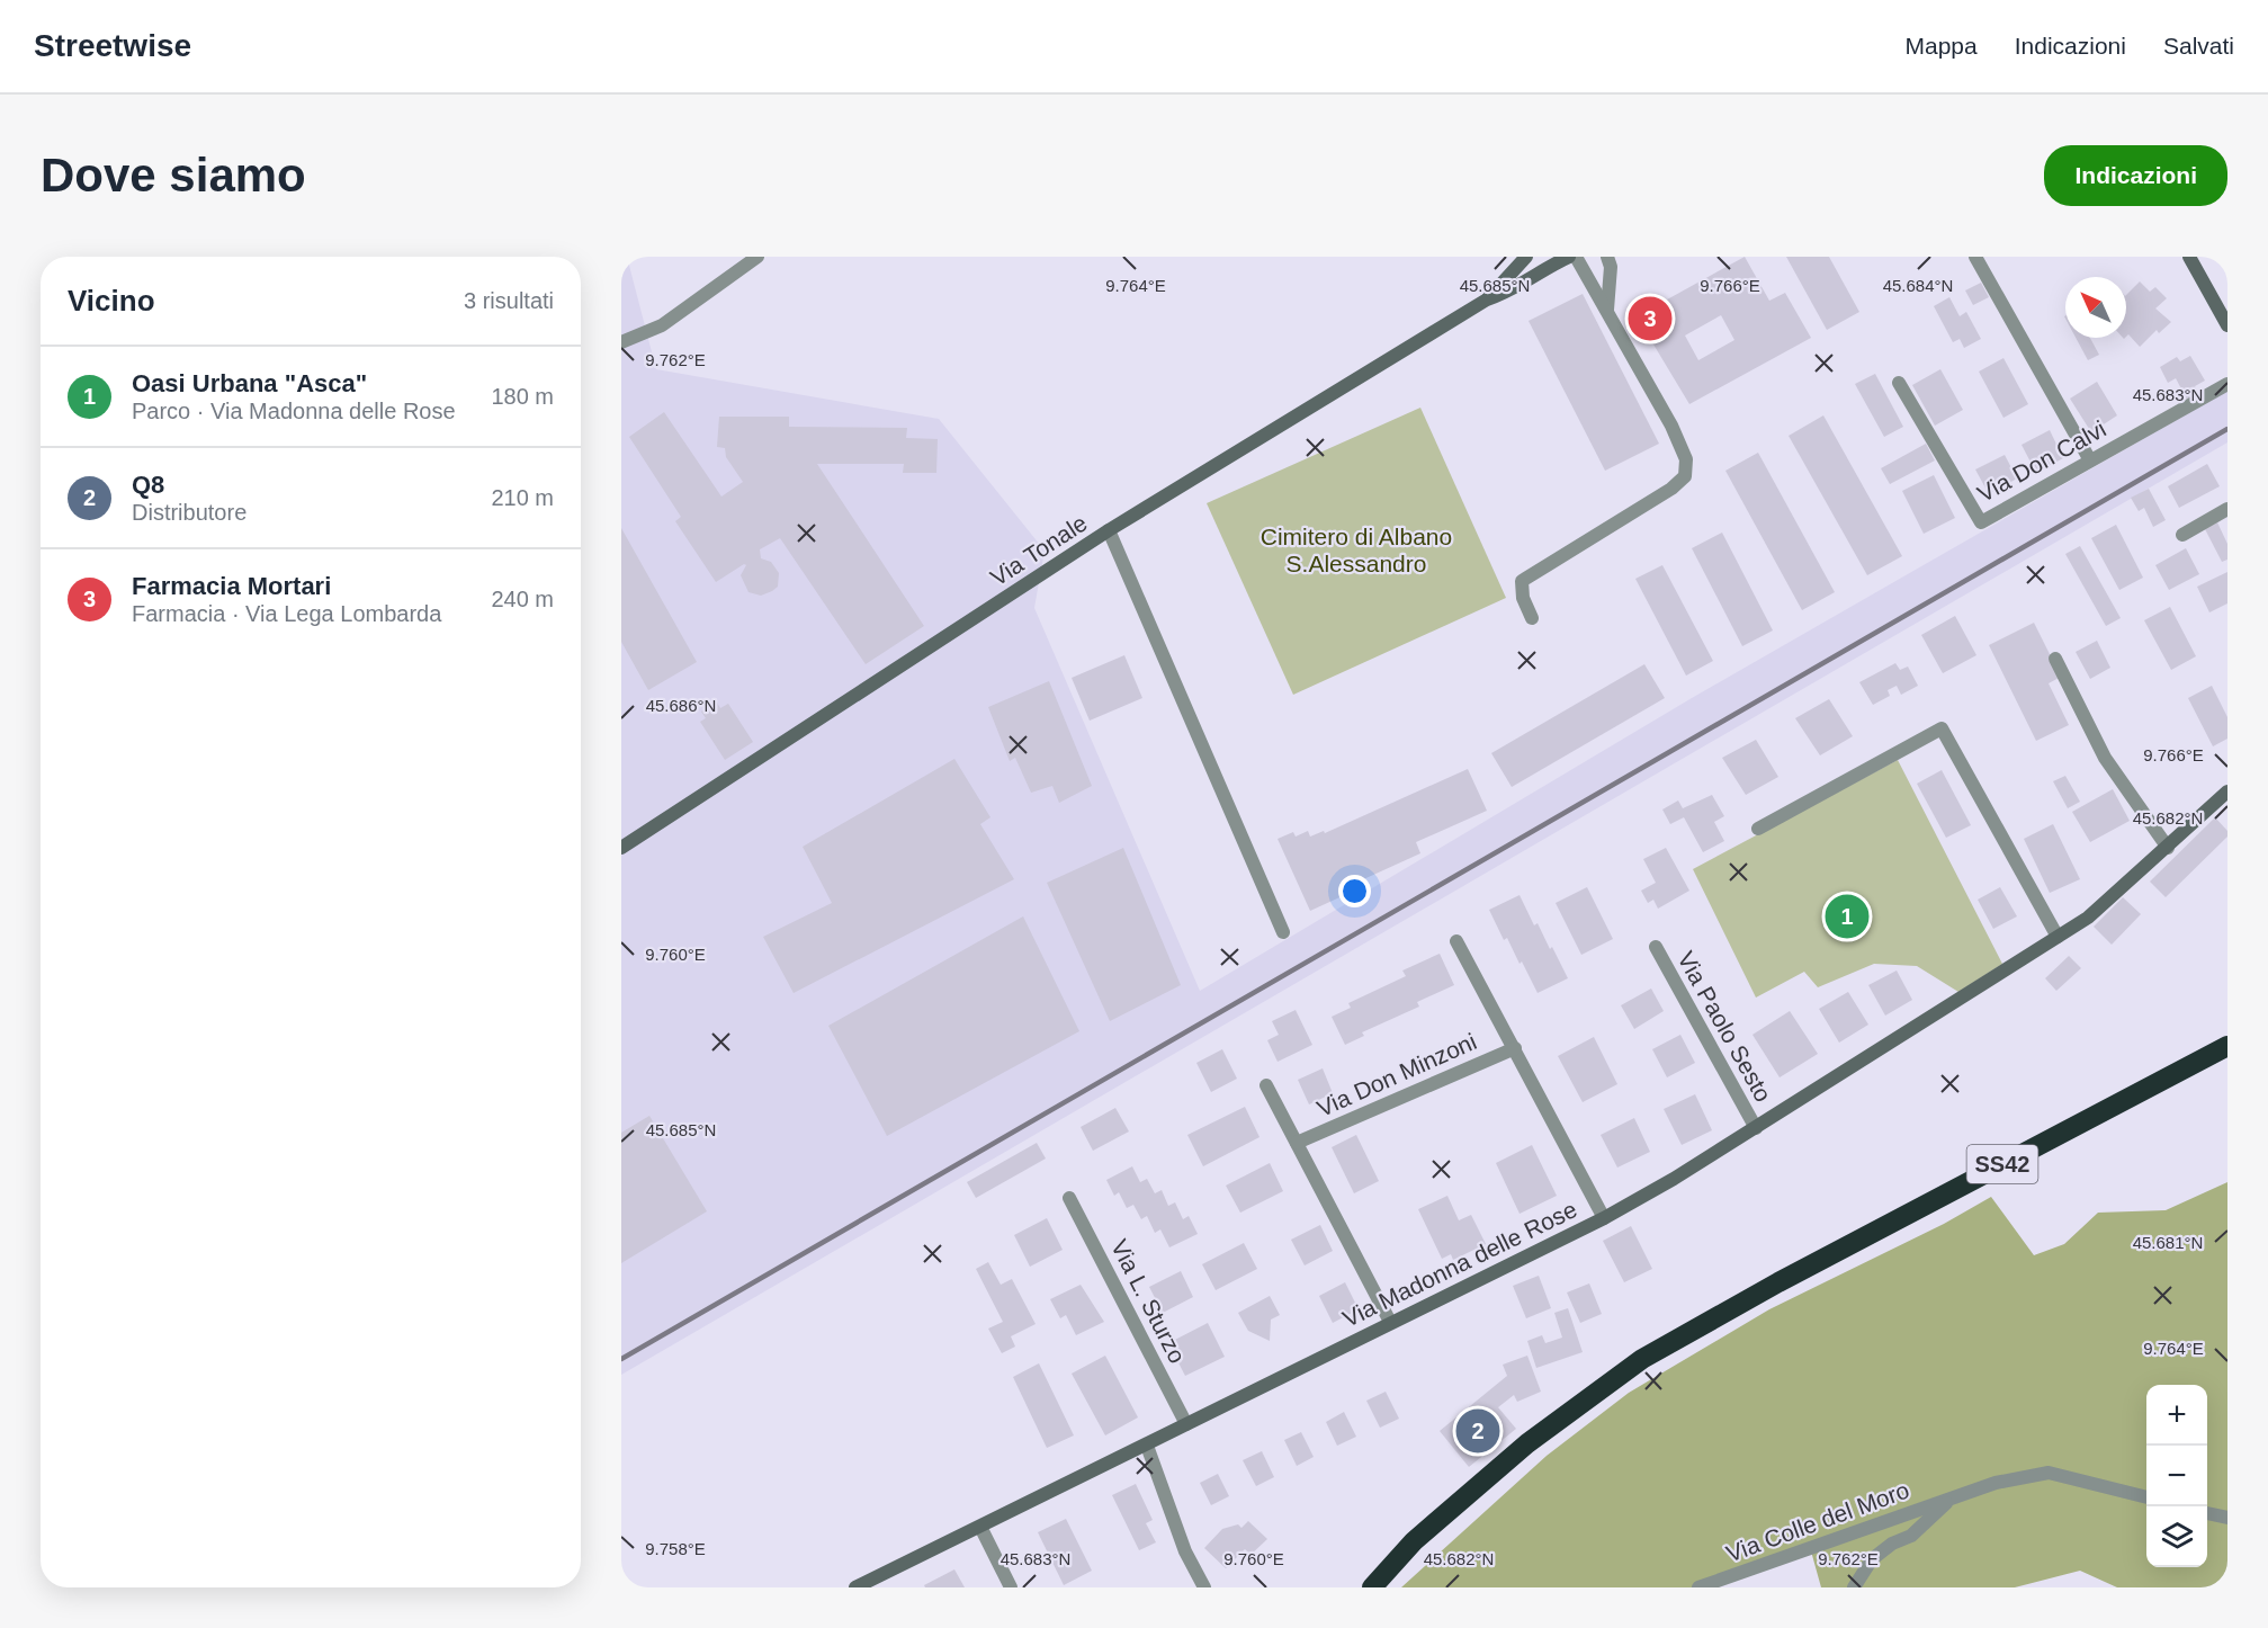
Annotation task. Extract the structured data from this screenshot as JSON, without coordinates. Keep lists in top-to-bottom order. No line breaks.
{"streets":{"highway":["SS42"],"street":["Via Don Calvi","Via Tonale","Via Paolo Sesto","Via Don Minzoni","Via Madonna delle Rose","Via L. Sturzo","Via Colle del Moro"]},"crossings":[["Via Paolo Sesto","Via Madonna delle Rose"],["Via Don Minzoni","Via Madonna delle Rose"],["Via Madonna delle Rose","Via L. Sturzo"]],"parks":["Cimitero di Albano S.Alessandro"],"north":"top left","page":{"header":"Streetwise","nav":["Mappa","Indicazioni","Salvati"],"buttons":"Indicazioni","title":"Dove siamo","heading":["Vicino","3 risultati"],"pins":["3","1","2"],"list":[{"mark":"1","name":"Oasi Urbana \"Asca\"","note":"Parco · Via Madonna delle Rose","value":"180 m"},{"mark":"2","name":"Q8","note":"Distributore","value":"210 m"},{"mark":"3","name":"Farmacia Mortari","note":"Farmacia · Via Lega Lombarda","value":"240 m"}],"map_buttons":["+","−"]},"coordinates":["9.764°E","9.766°E","45.685°N","45.684°N","9.762°E","45.683°N","45.686°N","45.682°N","9.760°E","45.681°N","9.758°E"]}
